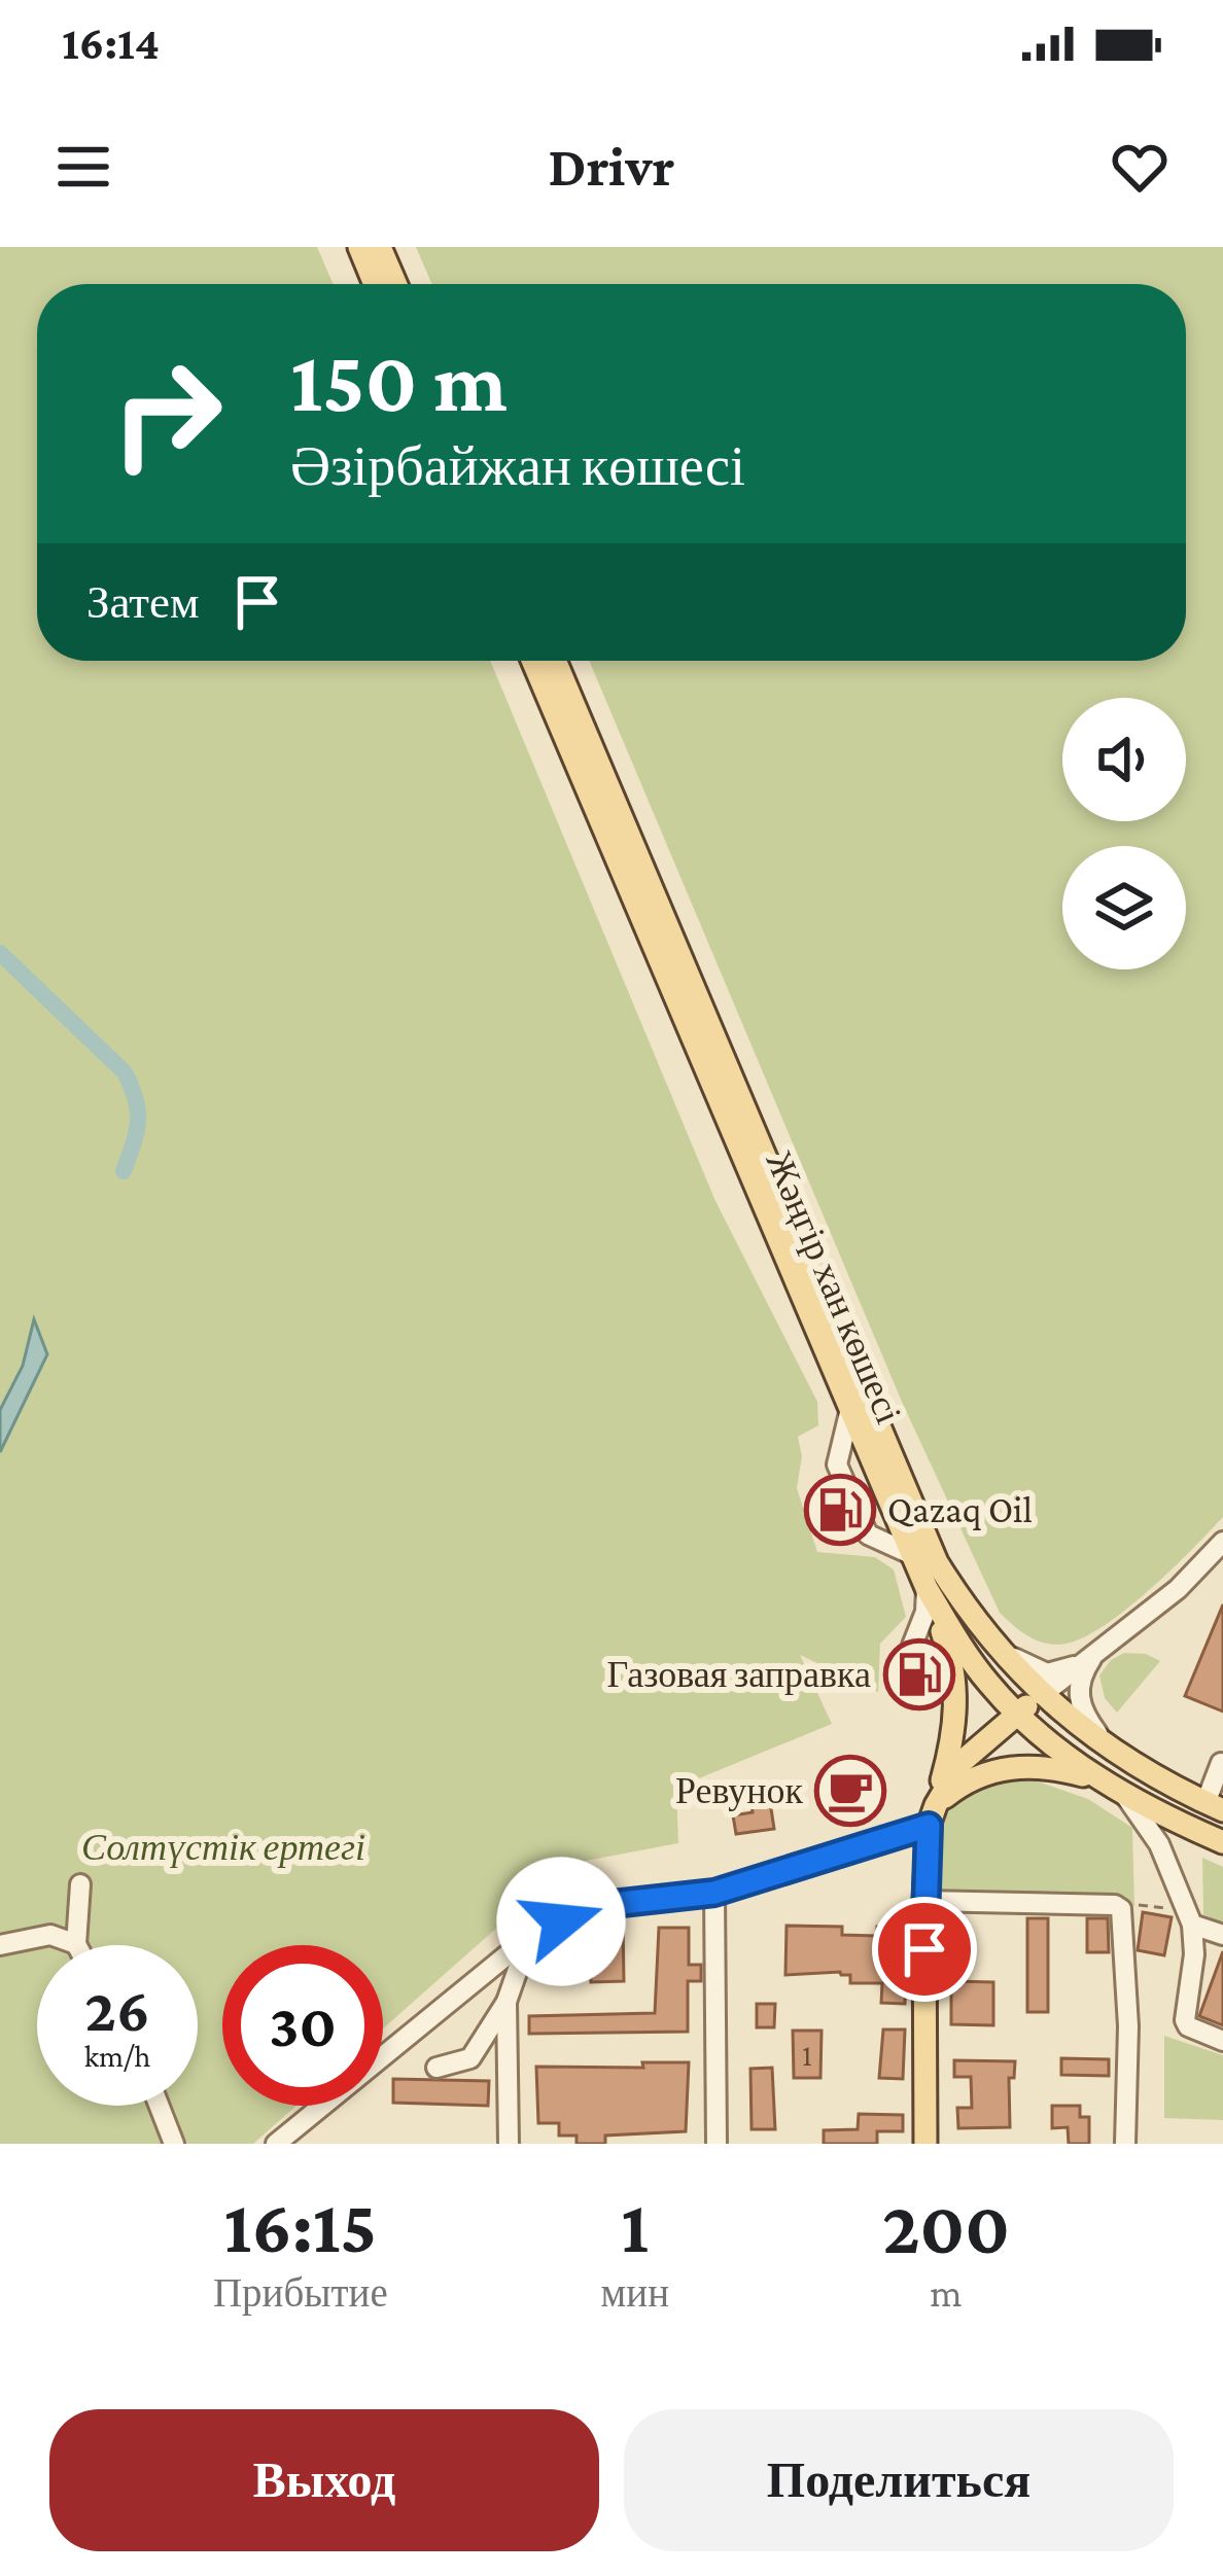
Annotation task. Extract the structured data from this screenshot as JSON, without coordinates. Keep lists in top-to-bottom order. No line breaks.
{"streets":{"main road":["Жәңгір хан көшесі"]},"parks":["Солтүстік ертегі"],"places":{"fuel station":["Qazaq Oil","Газовая заправка"],"cafe":["Ревунок"]},"house_numbers":["1"],"page":{"status":"16:14","header":"Drivr","turn":["150 m","Әзірбайжан көшесі"],"then":"Затем","speed":"26 km/h","limit":"30","eta":["16:15","Прибытие","1","мин","200","m"],"buttons":["Выход","Поделиться"]}}
